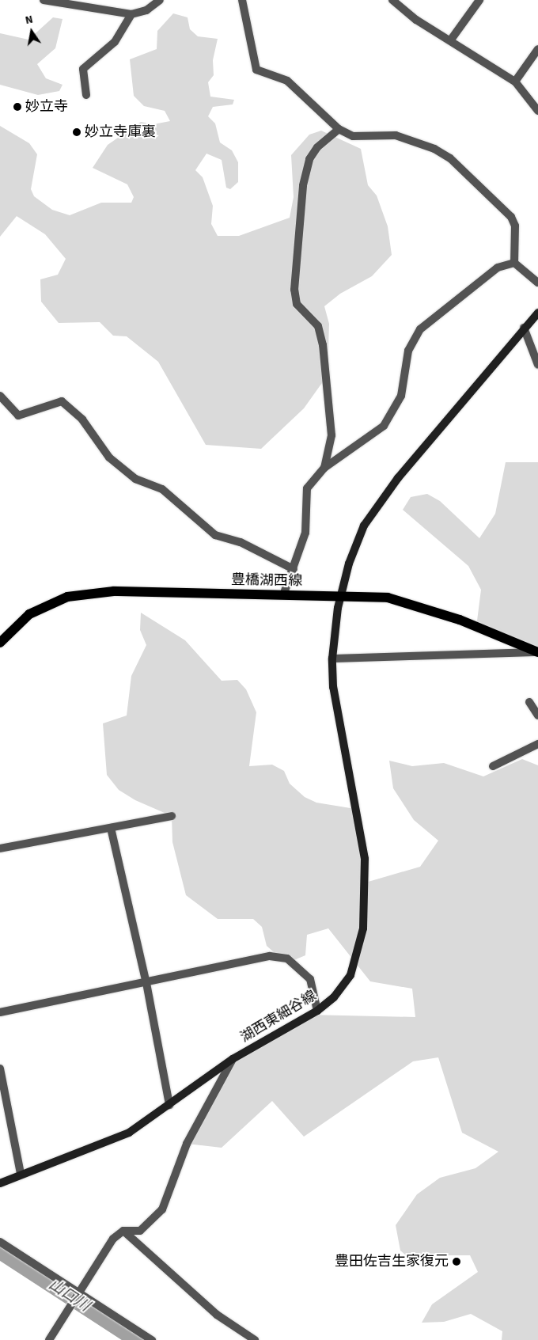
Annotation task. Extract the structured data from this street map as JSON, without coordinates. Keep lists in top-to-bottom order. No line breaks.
{"streets":{"main road":["豊橋湖西線","湖西東細谷線"]},"crossings":[["豊橋湖西線","湖西東細谷線"]],"water":["山口川"],"places":["妙立寺","妙立寺庫裏","豊田佐吉生家復元"],"north":"top"}
